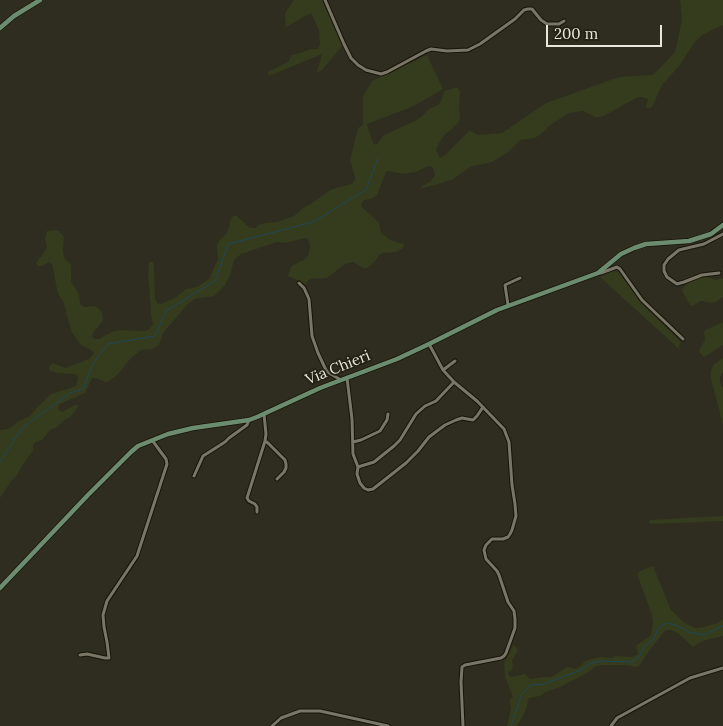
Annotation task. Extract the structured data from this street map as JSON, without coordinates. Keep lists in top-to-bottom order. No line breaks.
{"streets":{"street":["Via Chieri"]},"scale_bar":"200 m"}
